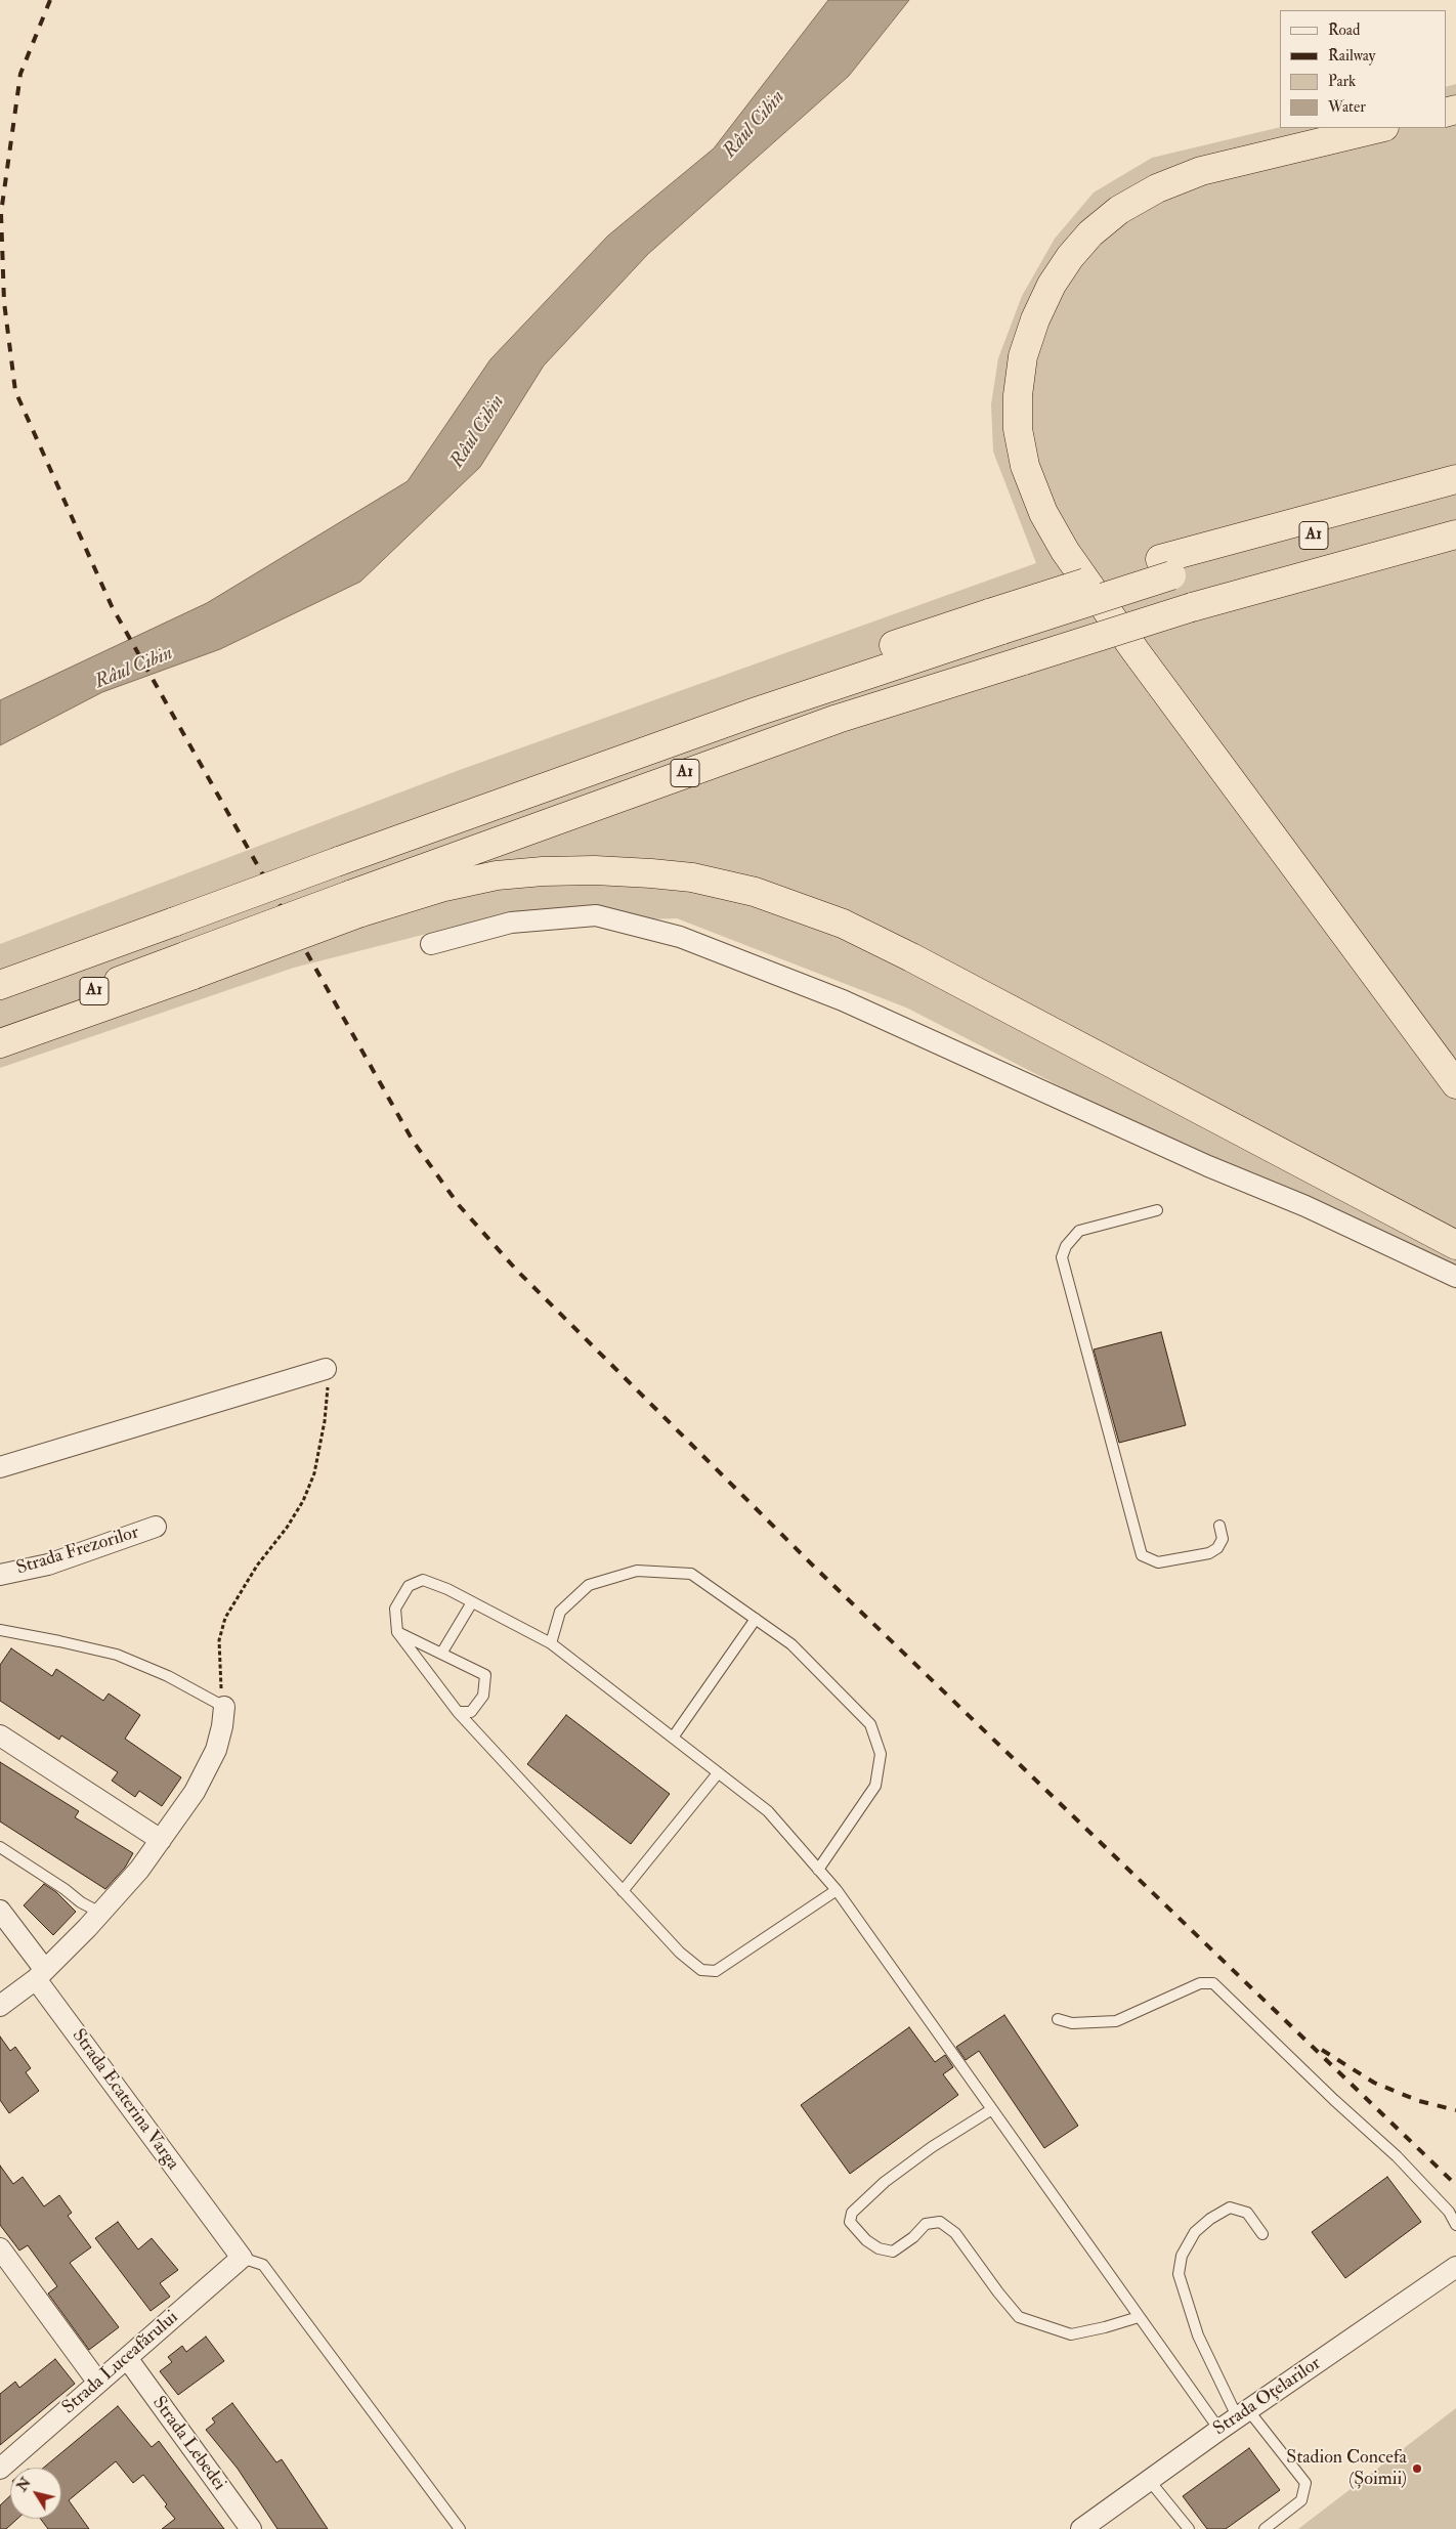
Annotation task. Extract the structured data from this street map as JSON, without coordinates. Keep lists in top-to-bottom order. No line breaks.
{"streets":{"highway":["A1"],"street":["Strada Frezorilor","Strada Ecaterina Varga","Strada Luceafărului","Strada Oțelarilor","Strada Lebedei"]},"crossings":[["Strada Ecaterina Varga","Strada Luceafărului"],["Strada Luceafărului","Strada Lebedei"]],"water":["Râul Cibin"],"places":["Stadion Concefa (Șoimii)"],"legend":["Road","Railway","Park","Water"],"north":"top left"}
